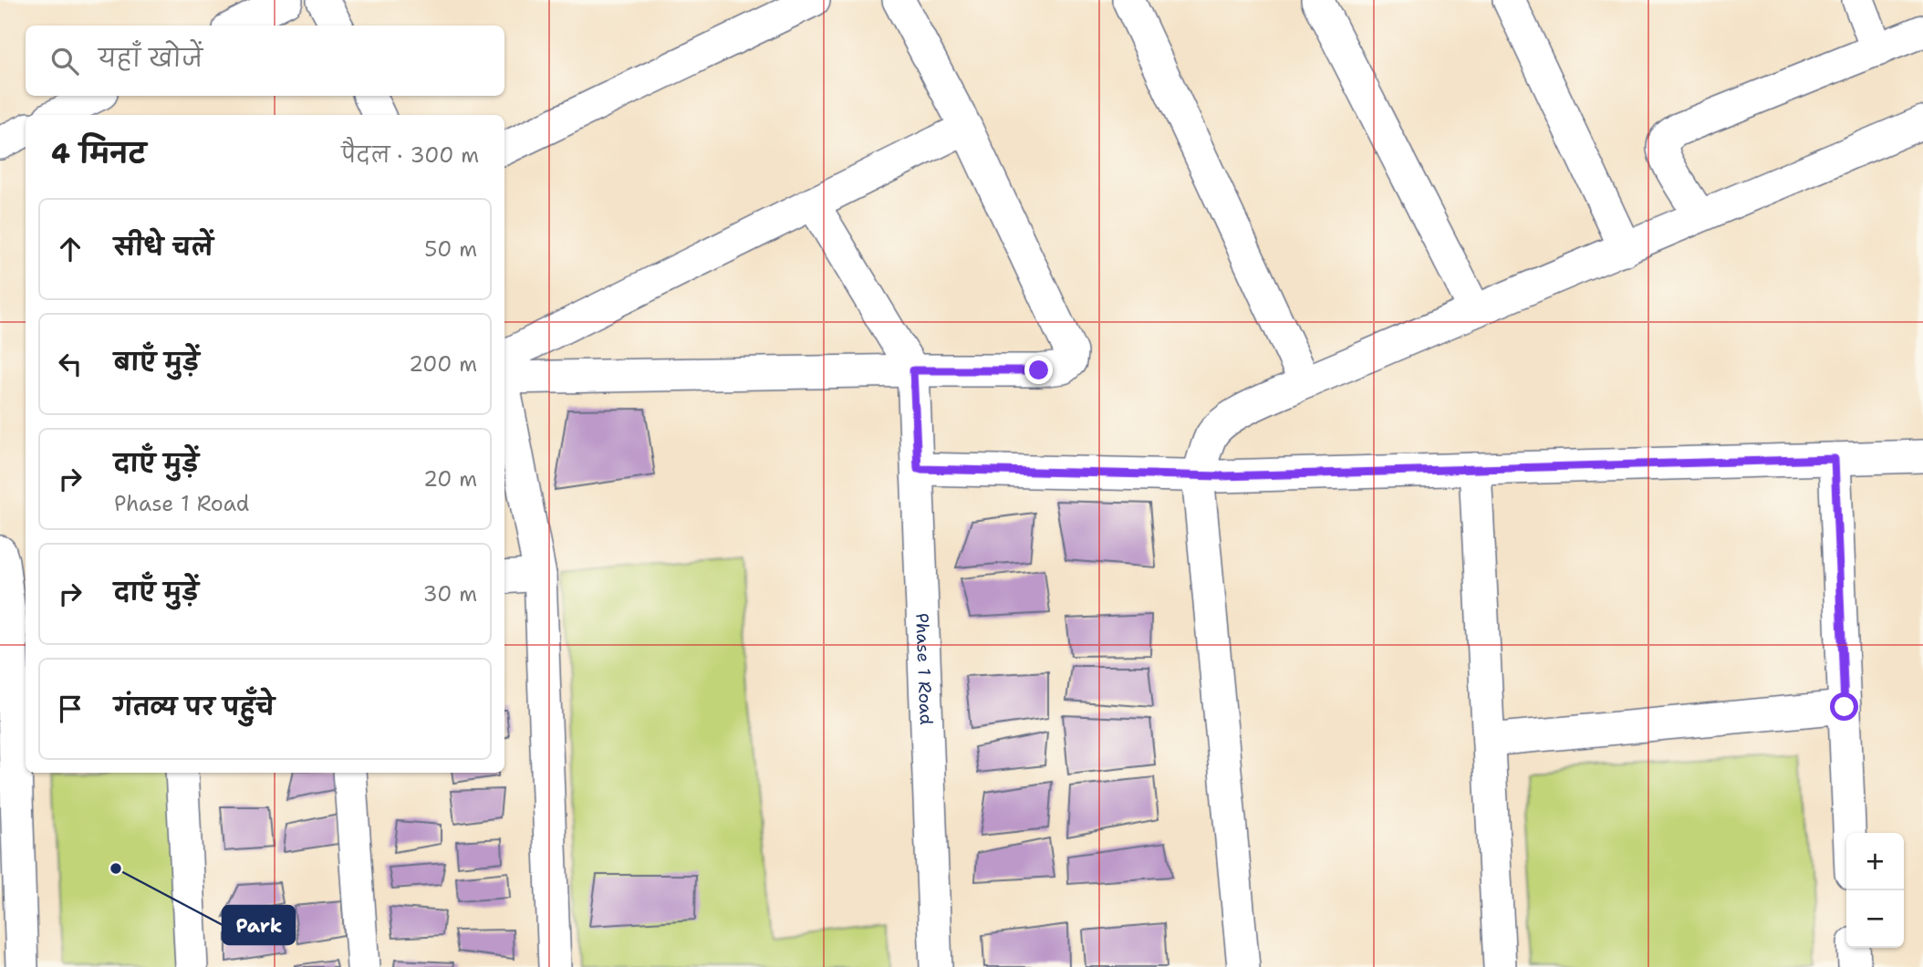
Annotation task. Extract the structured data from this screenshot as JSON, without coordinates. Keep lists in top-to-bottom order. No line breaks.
{"streets":{"street":["Phase 1 Road"]},"places":["Park"],"page":{"search":"यहाँ खोजें","heading":["4 मिनट","पैदल · 300 m"],"list":[["सीधे चलें","50 m"],["बाएँ मुड़ें","200 m"],["दाएँ मुड़ें","Phase 1 Road","20 m"],["दाएँ मुड़ें","30 m"],"गंतव्य पर पहुँचे"],"map_buttons":["+","−"]}}
